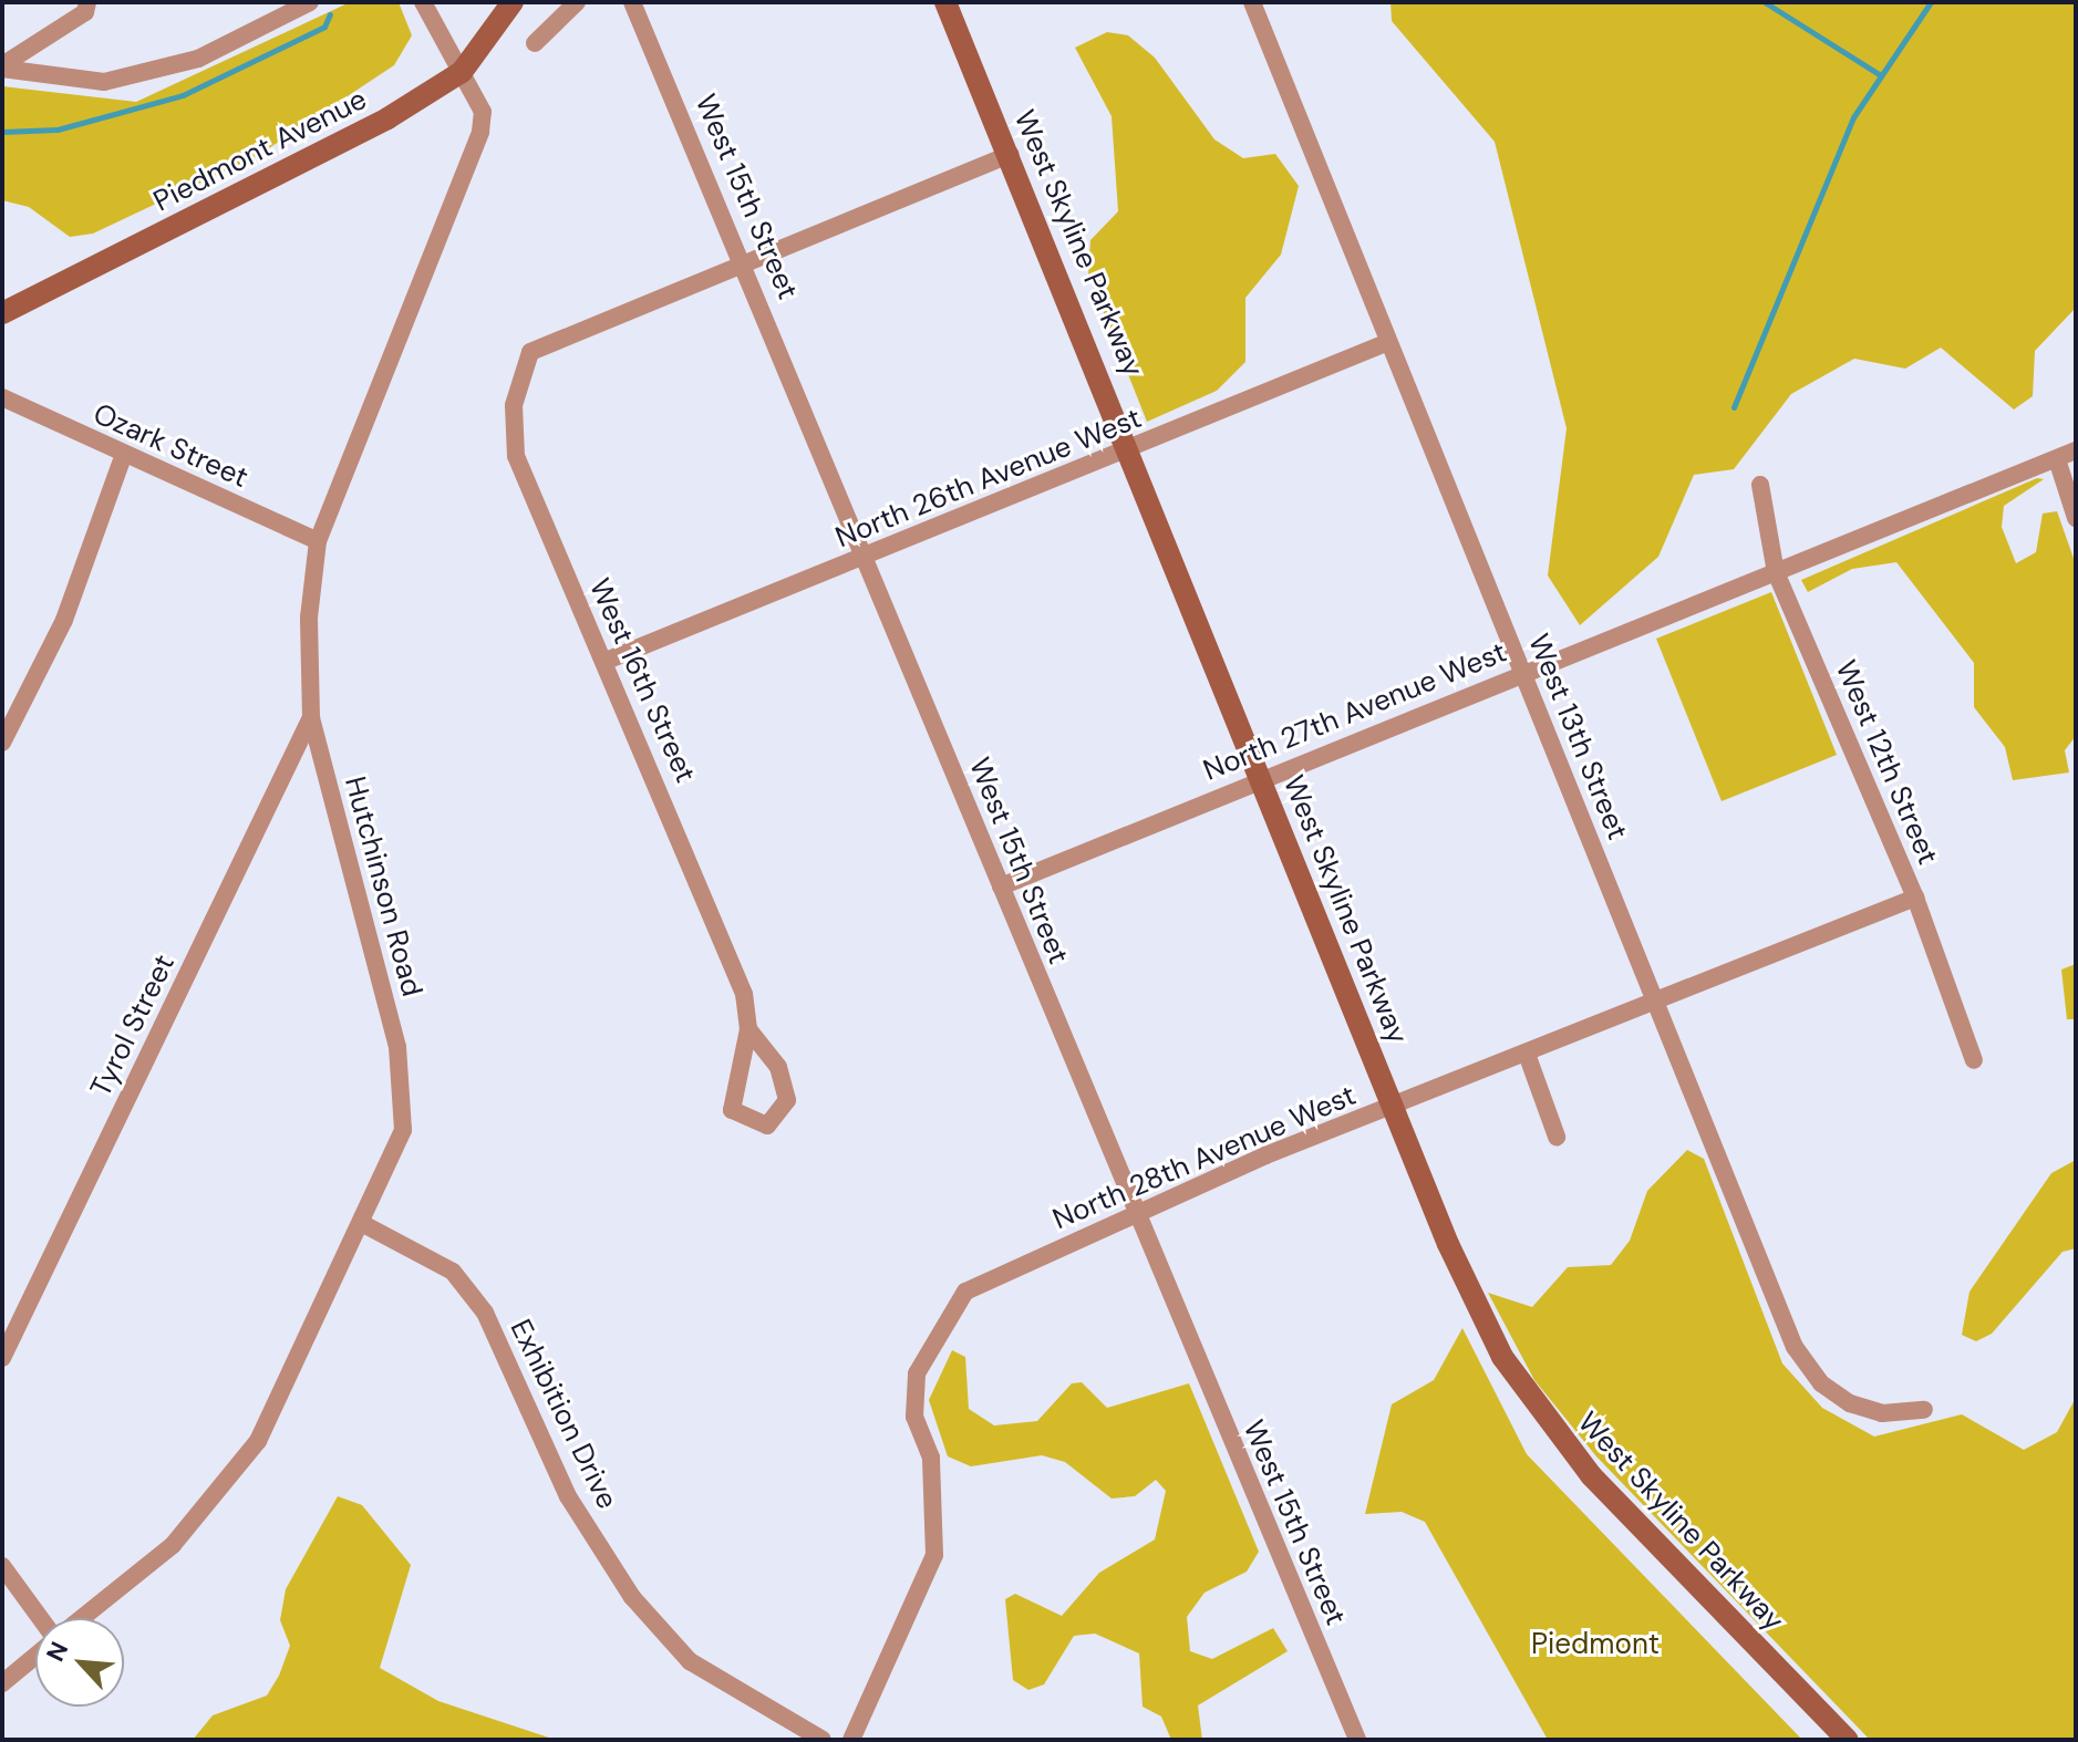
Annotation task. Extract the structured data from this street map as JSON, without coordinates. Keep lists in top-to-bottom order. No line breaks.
{"streets":{"street":["Piedmont Avenue","West 15th Street","West Skyline Parkway","Ozark Street","North 26th Avenue West","West 16th Street","North 27th Avenue West","West 13th Street","West 12th Street","Hutchinson Road","Tyrol Street","North 28th Avenue West","Exhibition Drive"]},"crossings":[["Piedmont Avenue","Hutchinson Road"],["West 15th Street","North 26th Avenue West"],["West 15th Street","West 16th Street"],["West 15th Street","North 27th Avenue West"],["West 15th Street","North 28th Avenue West"],["West Skyline Parkway","North 26th Avenue West"],["West Skyline Parkway","North 27th Avenue West"],["West Skyline Parkway","North 28th Avenue West"],["Ozark Street","Hutchinson Road"],["North 26th Avenue West","West 16th Street"],["North 26th Avenue West","West 13th Street"],["North 27th Avenue West","West 13th Street"],["North 27th Avenue West","West 12th Street"],["West 13th Street","North 28th Avenue West"],["West 12th Street","North 28th Avenue West"],["Hutchinson Road","Tyrol Street"],["Hutchinson Road","Exhibition Drive"]],"parks":["Piedmont"],"north":"top left"}
